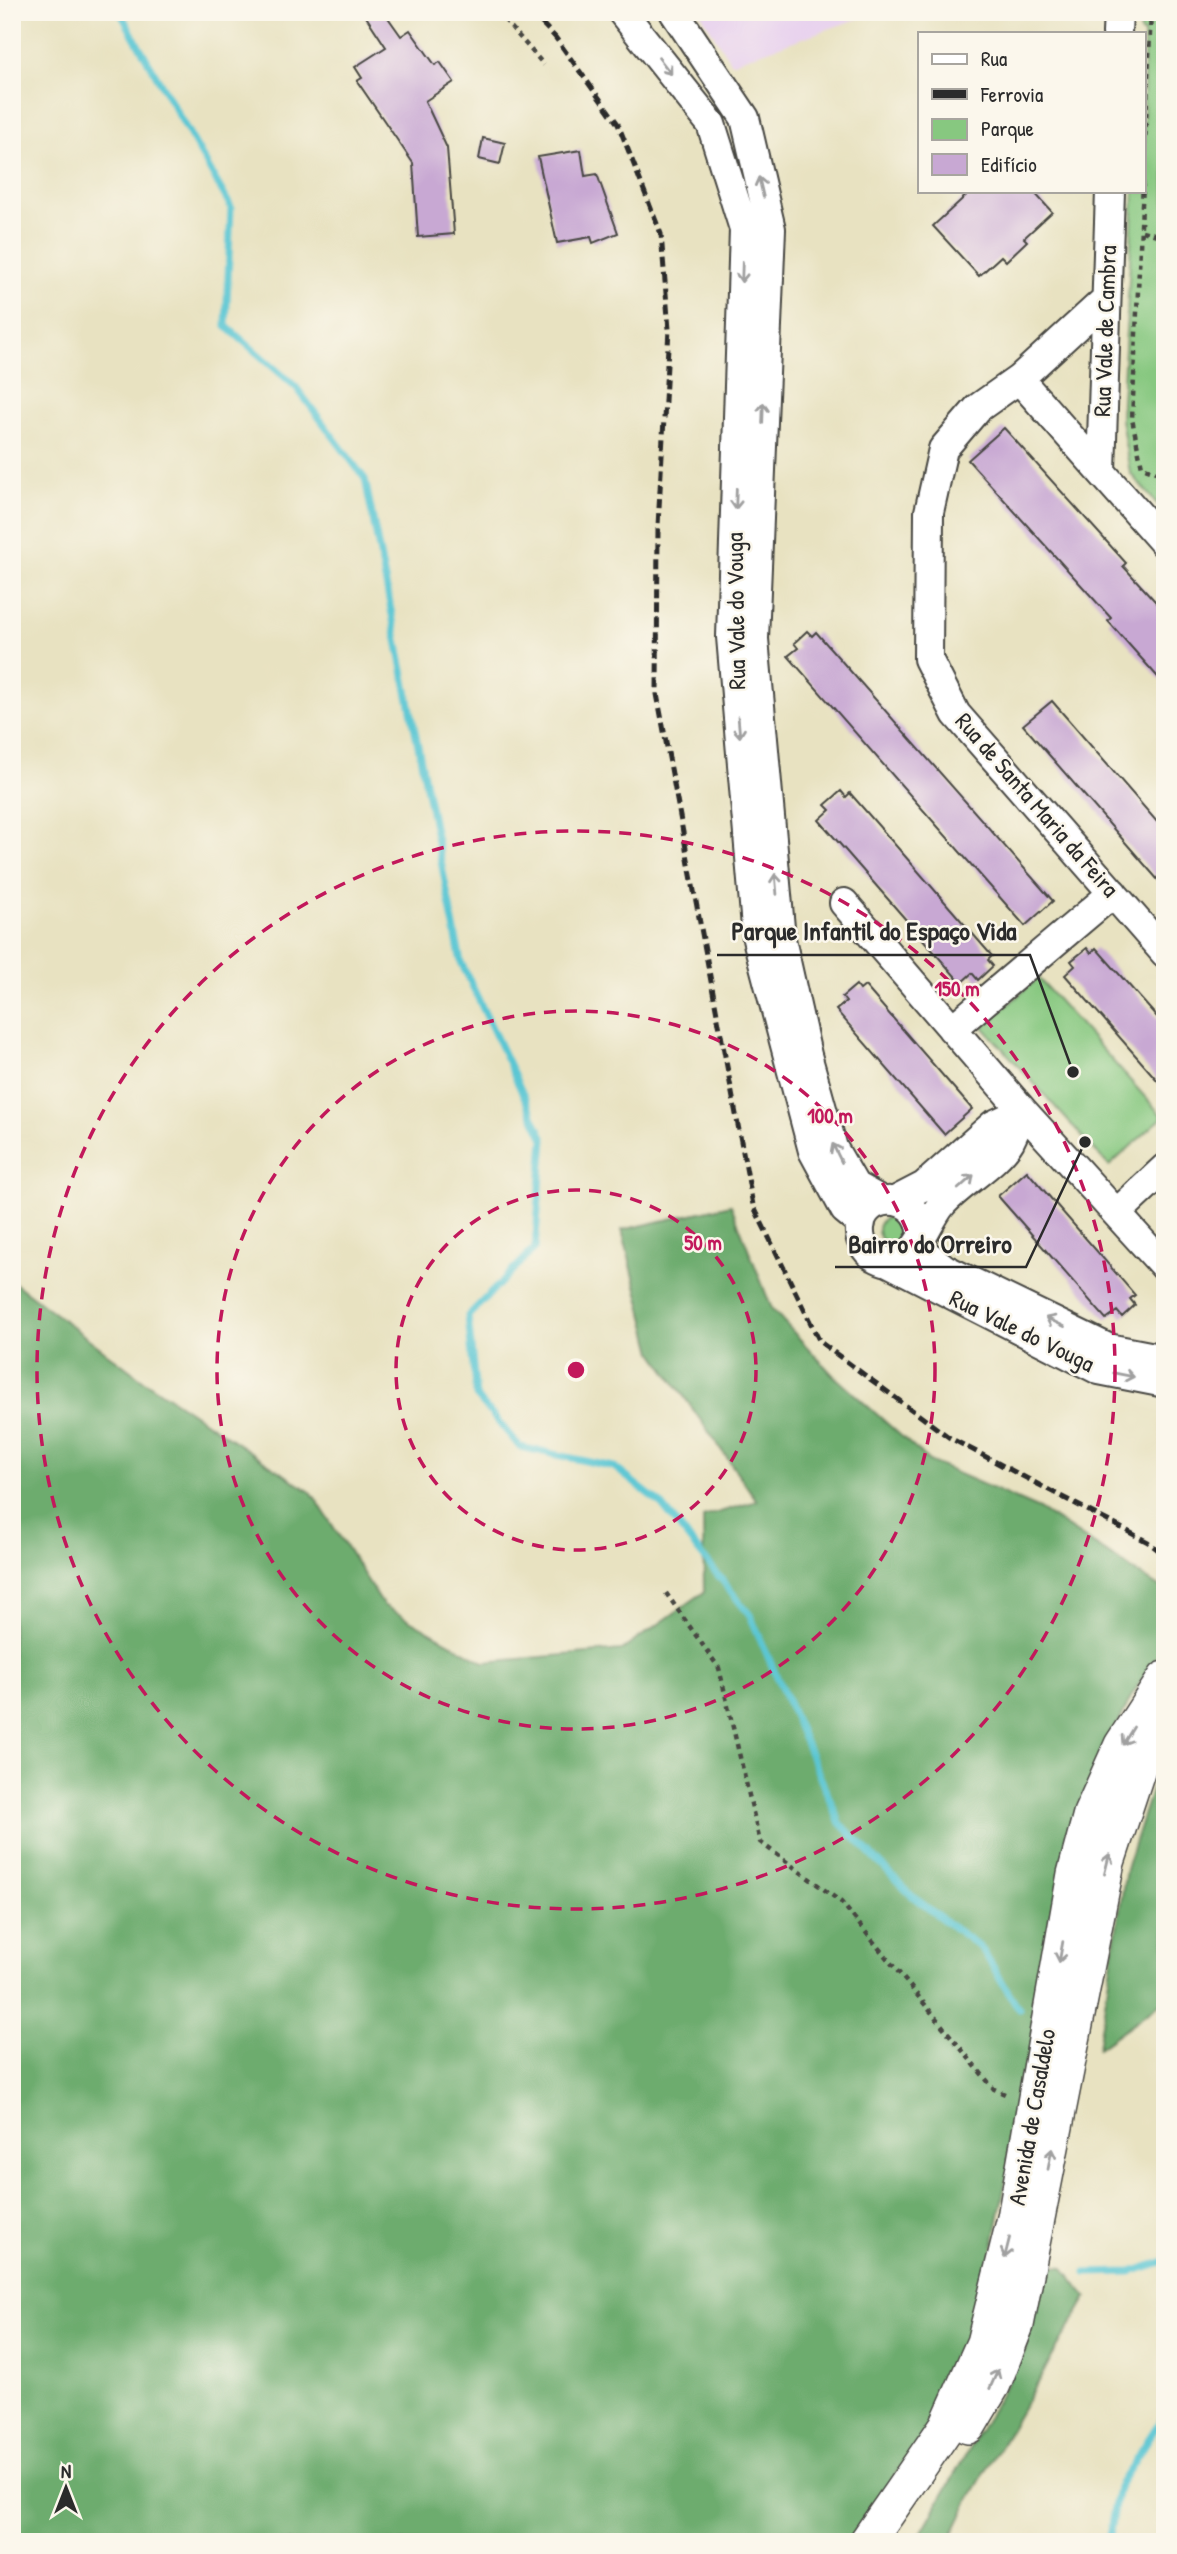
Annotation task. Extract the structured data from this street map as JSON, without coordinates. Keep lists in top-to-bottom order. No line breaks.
{"streets":{"street":["Rua Vale de Cambra","Rua Vale do Vouga","Rua de Santa Maria da Feira","Avenida de Casaldelo"]},"crossings":[["Rua Vale de Cambra","Rua de Santa Maria da Feira"]],"places":["Parque Infantil do Espaço Vida","Bairro do Orreiro"],"legend":["Rua","Ferrovia","Parque","Edifício"],"north":"top","rings":["150 m","100 m","50 m"]}
